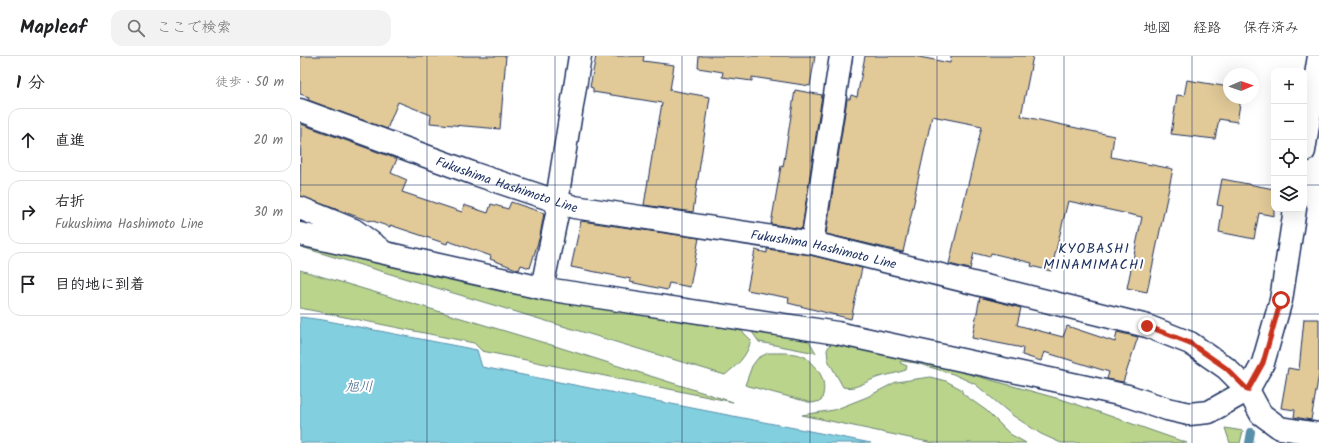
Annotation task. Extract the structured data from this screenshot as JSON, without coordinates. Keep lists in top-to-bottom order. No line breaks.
{"streets":{"street":["Fukushima Hashimoto Line"]},"districts":["KYOBASHI MINAMIMACHI"],"water":["旭川"],"north":"right","page":{"header":"Mapleaf","search":"ここで検索","nav":["地図","経路","保存済み"],"heading":["1 分","徒歩 · 50 m"],"map_buttons":["+","−"],"list":[["直進","20 m"],["右折","Fukushima Hashimoto Line","30 m"],"目的地に到着"]}}
